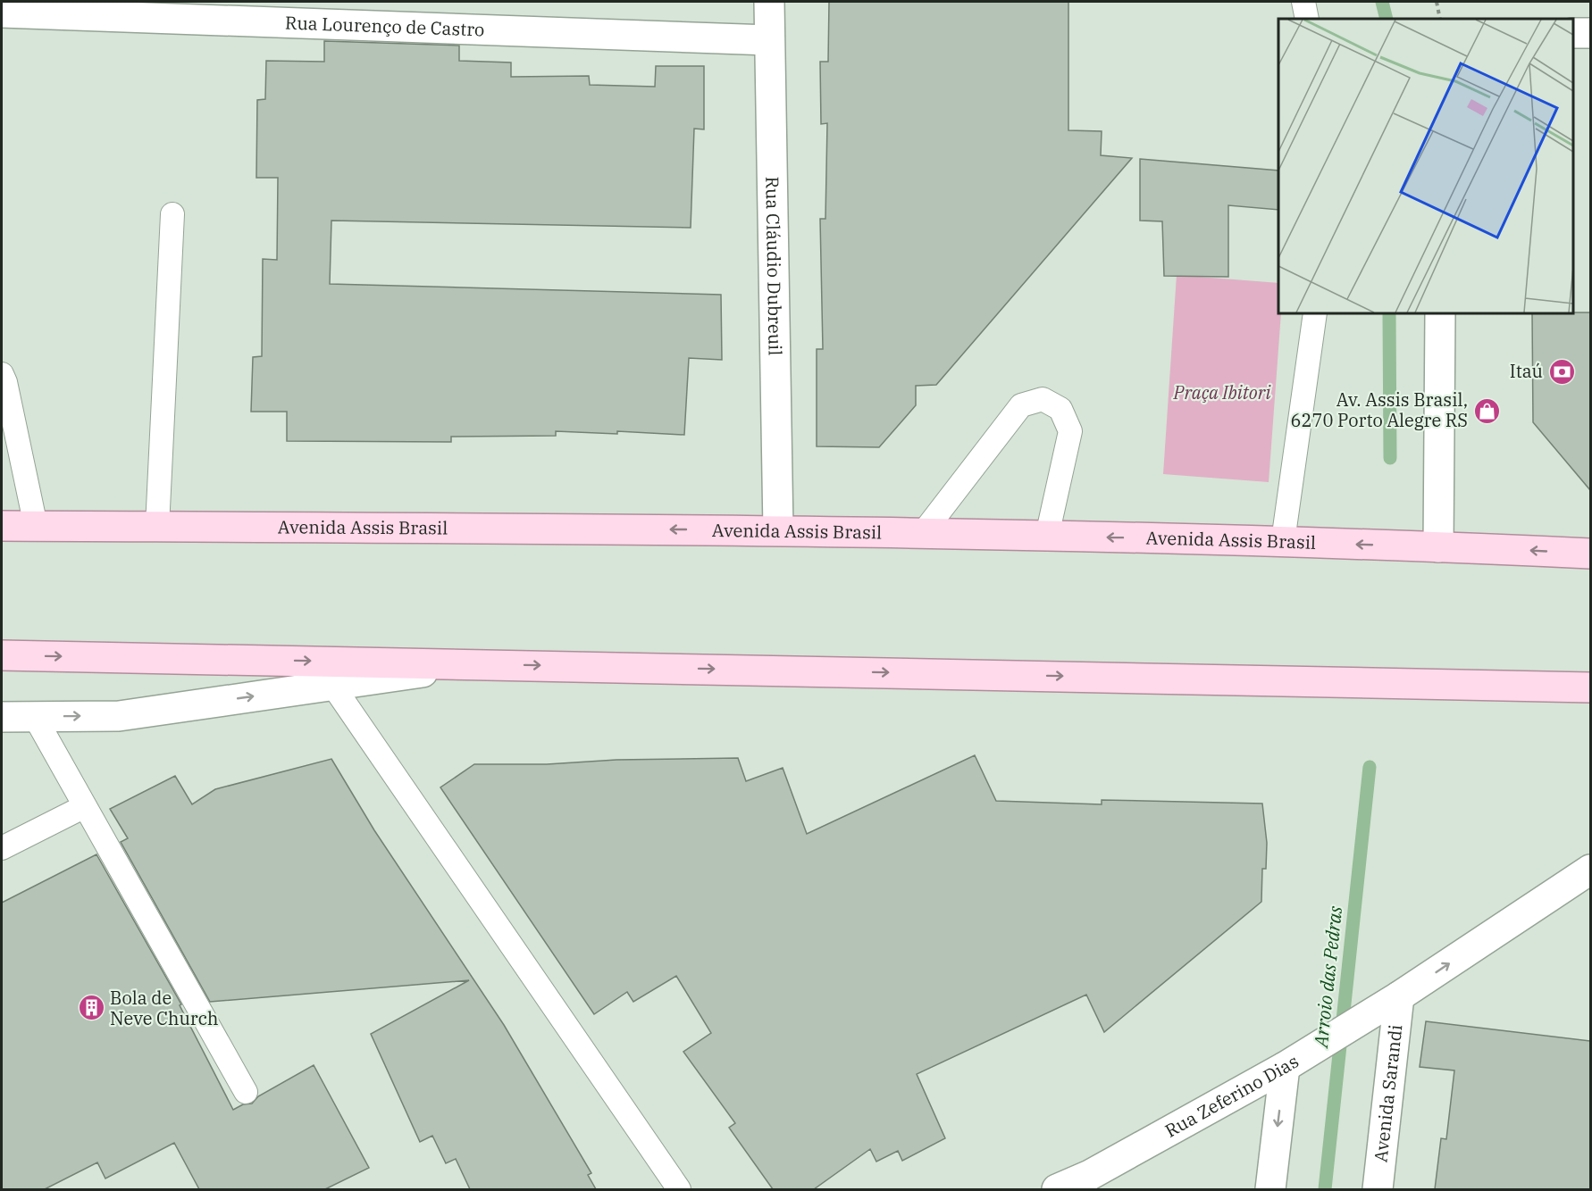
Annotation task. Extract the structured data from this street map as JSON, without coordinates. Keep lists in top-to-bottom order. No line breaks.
{"streets":{"main road":["Avenida Assis Brasil"],"street":["Rua Lourenço de Castro","Rua Cláudio Dubreuil","Avenida Sarandi","Rua Zeferino Dias"]},"crossings":[["Rua Lourenço de Castro","Rua Cláudio Dubreuil"],["Rua Cláudio Dubreuil","Avenida Assis Brasil"],["Avenida Sarandi","Rua Zeferino Dias"]],"one_way":["Rua Zeferino Dias"],"water":["Arroio das Pedras"],"parks":["Praça Ibitori"],"places":{"bank":["Itaú"],"shop":["Av. Assis Brasil, 6270 Porto Alegre RS"],"building":["Bola de Neve Church"]}}
